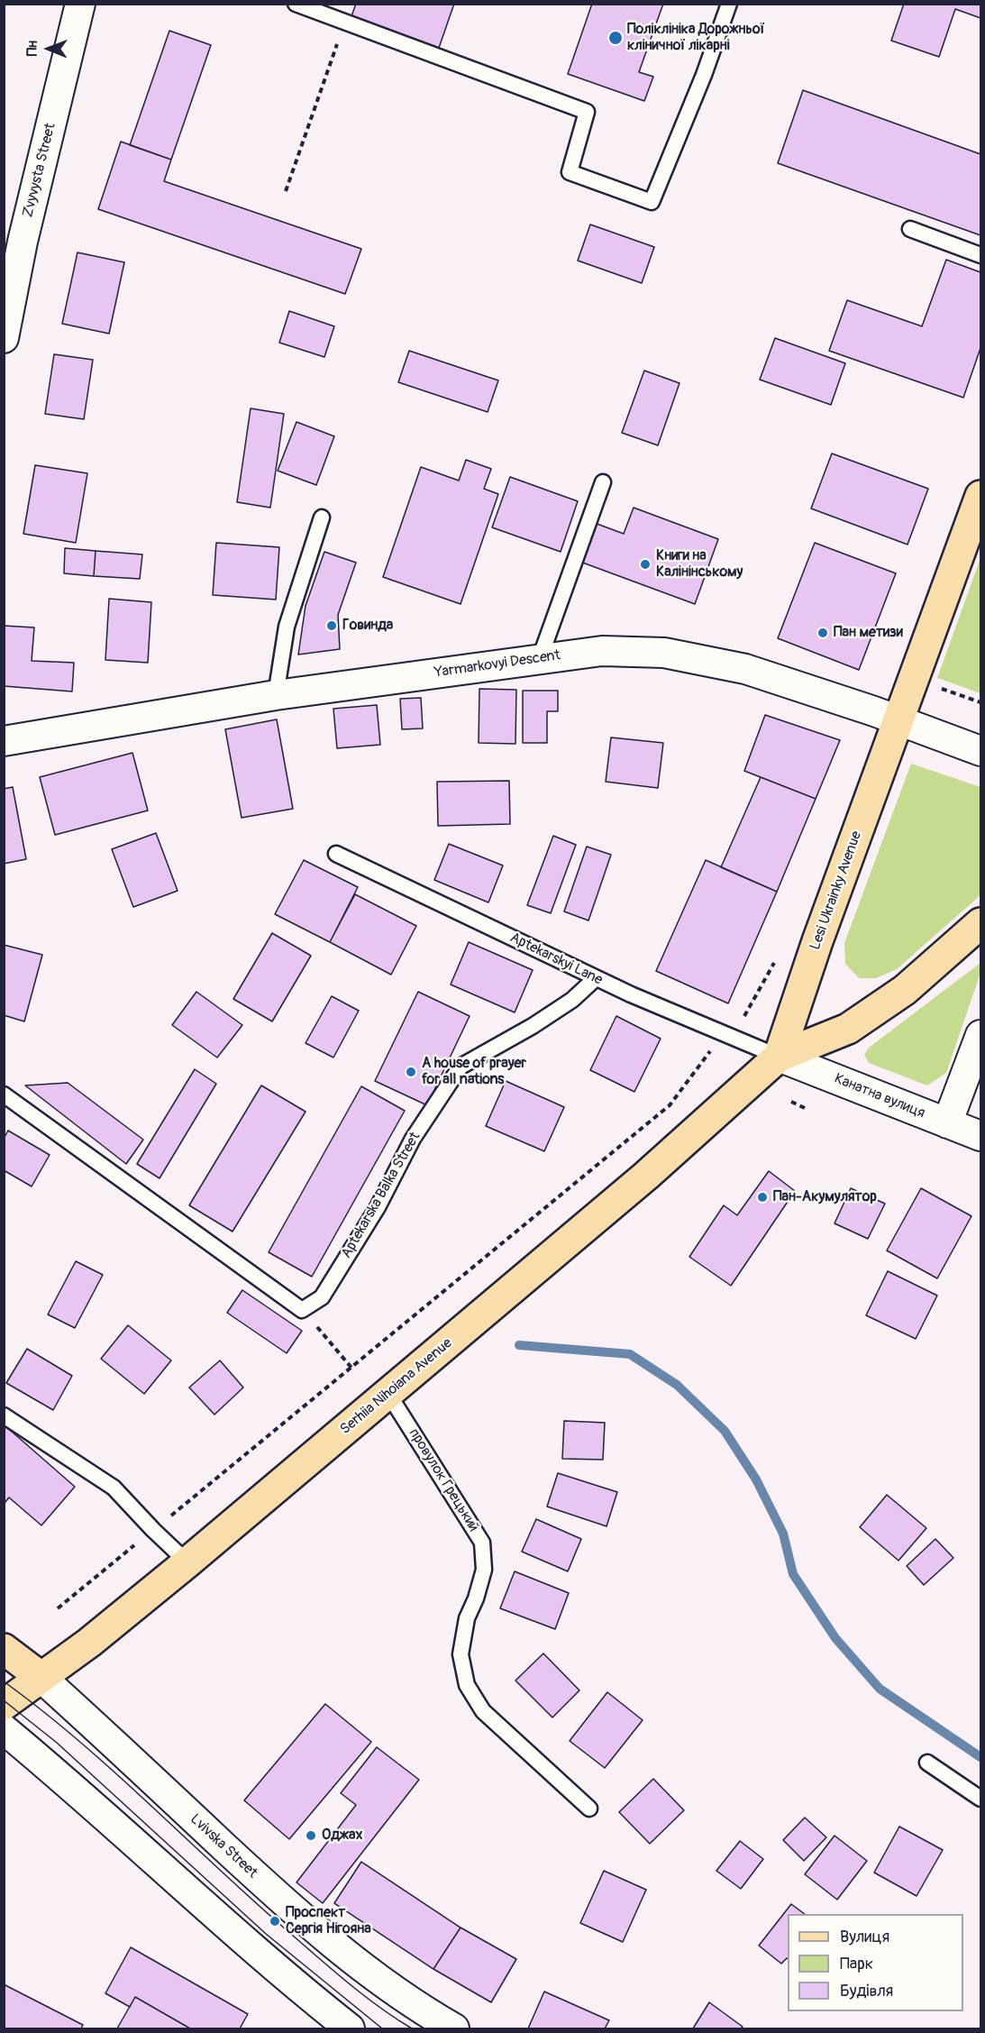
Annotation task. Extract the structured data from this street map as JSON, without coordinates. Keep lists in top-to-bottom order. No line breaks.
{"streets":{"main road":["Lesi Ukrainky Avenue","Serhiia Nihoiana Avenue","Lvivska Street"],"street":["Zvyvysta Street","Yarmarkovyi Descent","Канатна вулиця"],"lane":["Aptekarskyi Lane","Aptekarska Balka Street","провулок Грецький"]},"crossings":[["Yarmarkovyi Descent","Lesi Ukrainky Avenue"],["Lesi Ukrainky Avenue","Aptekarskyi Lane"],["Lesi Ukrainky Avenue","Канатна вулиця"],["Lesi Ukrainky Avenue","Serhiia Nihoiana Avenue"],["Aptekarskyi Lane","Канатна вулиця"],["Aptekarskyi Lane","Aptekarska Balka Street"],["Aptekarskyi Lane","Serhiia Nihoiana Avenue"],["Канатна вулиця","Serhiia Nihoiana Avenue"],["Serhiia Nihoiana Avenue","провулок Грецький"],["Serhiia Nihoiana Avenue","Lvivska Street"]],"places":["Поліклініка Дорожньої кліничної лікарні","Книги на Калінінському","Говинда","Пан метизи","A house of prayer for all nations","Пан-Акумулятор","Оджах","Проспект Сергія Нігояна"],"legend":["Вулиця","Парк","Будівля"],"north":"left"}
